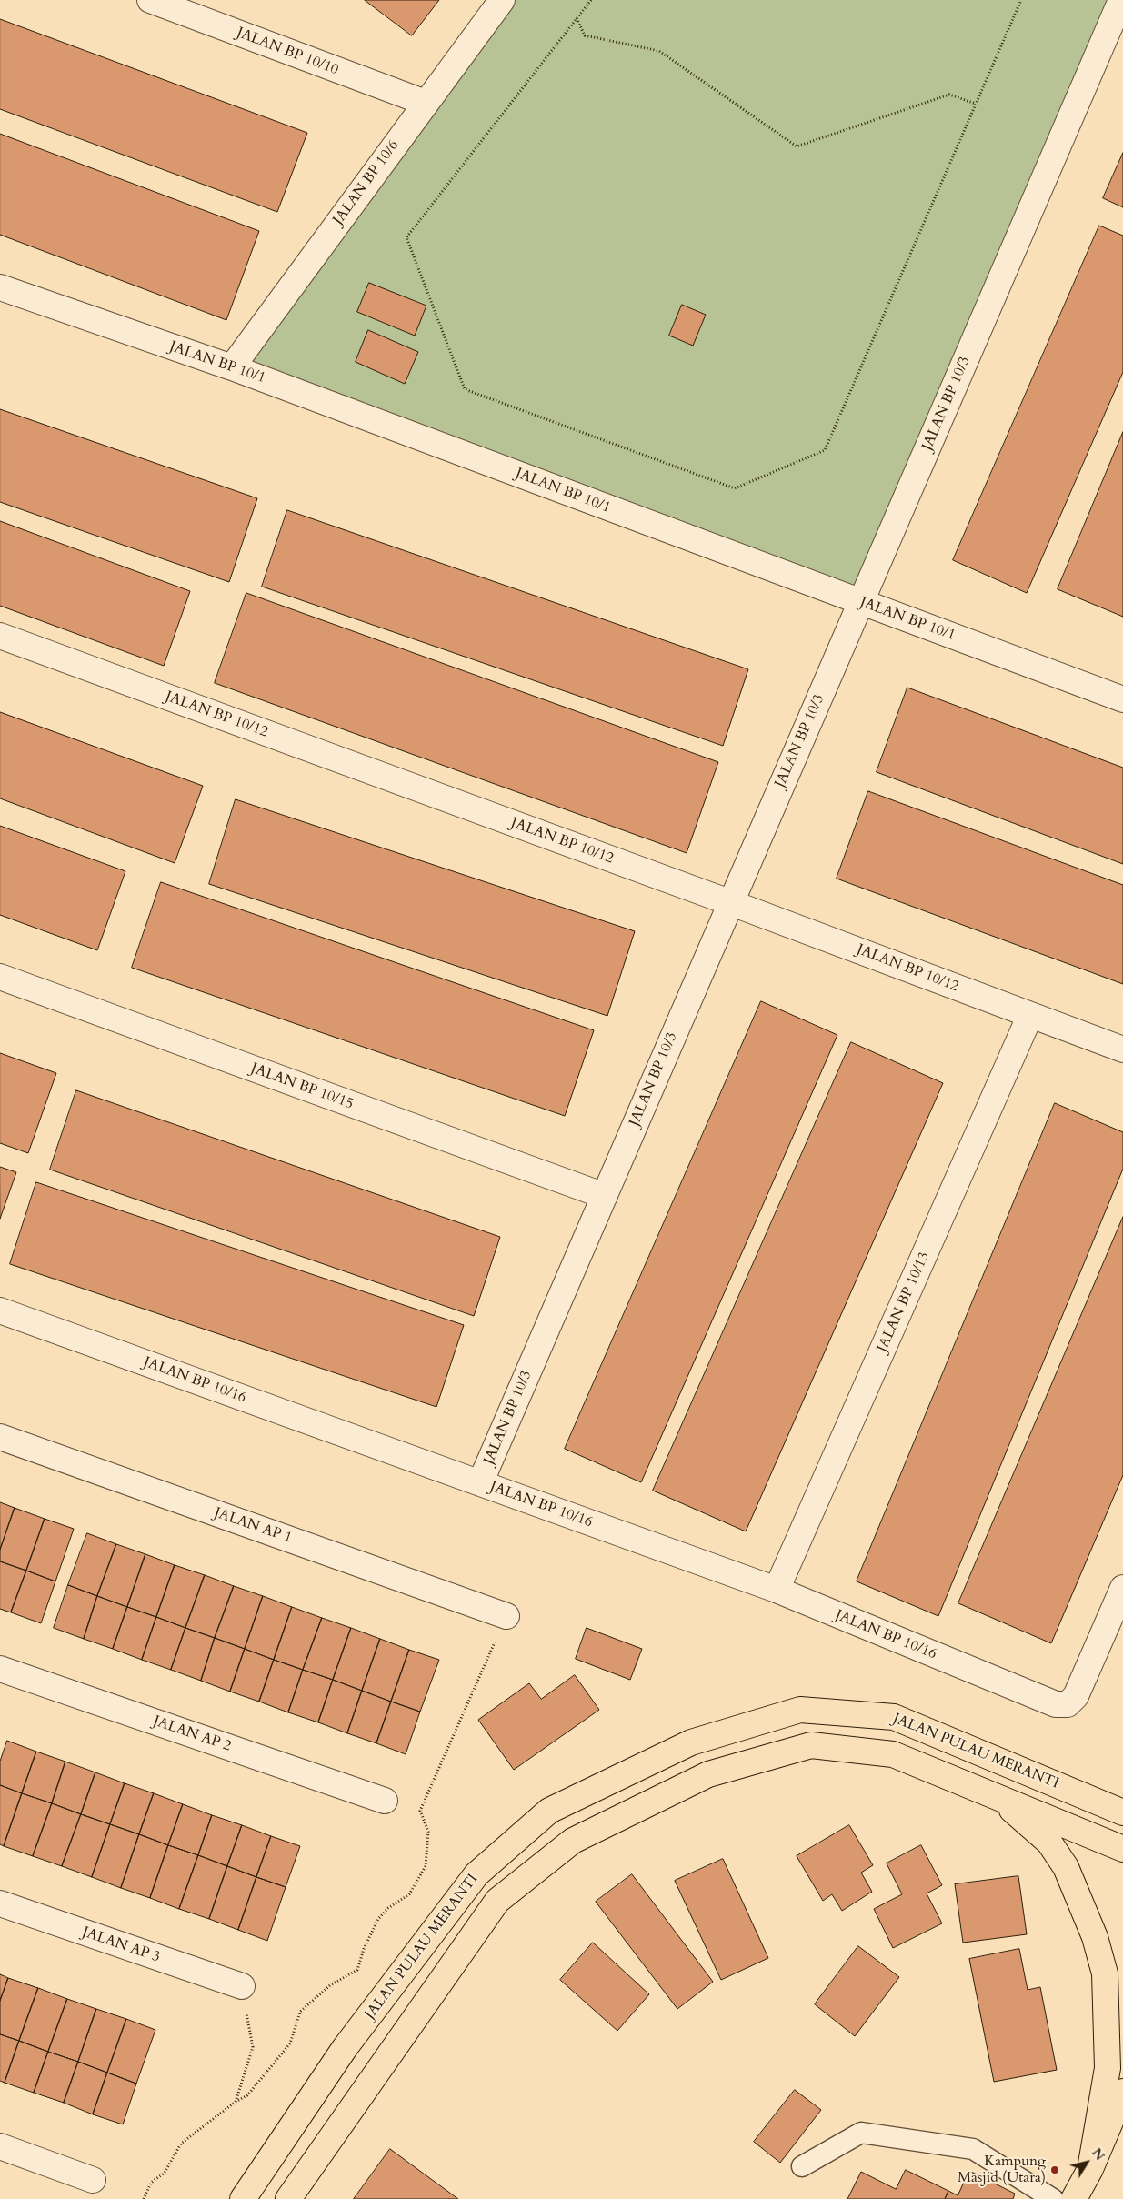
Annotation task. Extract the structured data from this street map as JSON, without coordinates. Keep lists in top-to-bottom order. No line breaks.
{"streets":{"main road":["JALAN PULAU MERANTI"],"street":["JALAN BP 10/10","JALAN BP 10/6","JALAN BP 10/1","JALAN BP 10/3","JALAN BP 10/12","JALAN BP 10/15","JALAN BP 10/13","JALAN BP 10/16","JALAN AP 1","JALAN AP 2","JALAN AP 3"]},"crossings":[["JALAN BP 10/10","JALAN BP 10/6"],["JALAN BP 10/6","JALAN BP 10/1"],["JALAN BP 10/1","JALAN BP 10/3"],["JALAN BP 10/3","JALAN BP 10/12"],["JALAN BP 10/3","JALAN BP 10/15"],["JALAN BP 10/3","JALAN BP 10/16"],["JALAN BP 10/12","JALAN BP 10/13"],["JALAN BP 10/13","JALAN BP 10/16"]],"places":["Kampung Masjid (Utara)"],"north":"top right"}
